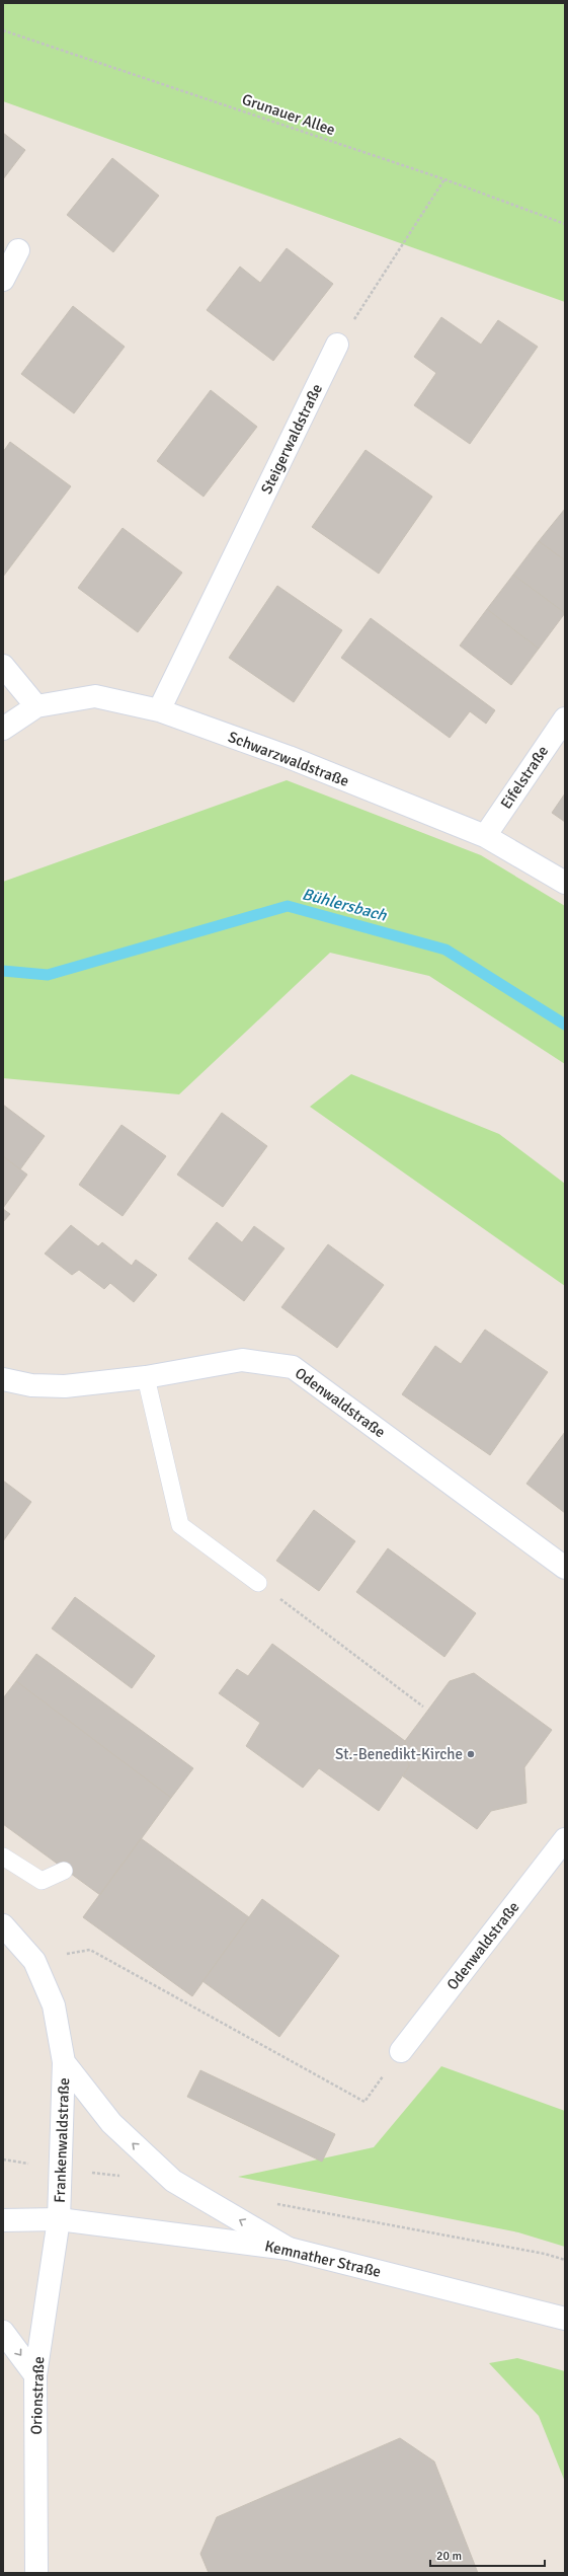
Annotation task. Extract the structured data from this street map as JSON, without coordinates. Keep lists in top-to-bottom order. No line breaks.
{"streets":{"street":["Steigerwaldstraße","Schwarzwaldstraße","Eifelstraße","Odenwaldstraße","Frankenwaldstraße","Kemnather Straße","Orionstraße"],"path":["Grunauer Allee"]},"crossings":[["Steigerwaldstraße","Schwarzwaldstraße"],["Schwarzwaldstraße","Eifelstraße"],["Frankenwaldstraße","Kemnather Straße"],["Frankenwaldstraße","Orionstraße"],["Kemnather Straße","Orionstraße"]],"one_way":["Frankenwaldstraße"],"water":["Bühlersbach"],"places":["St.-Benedikt-Kirche"],"scale_bar":"20 m"}
